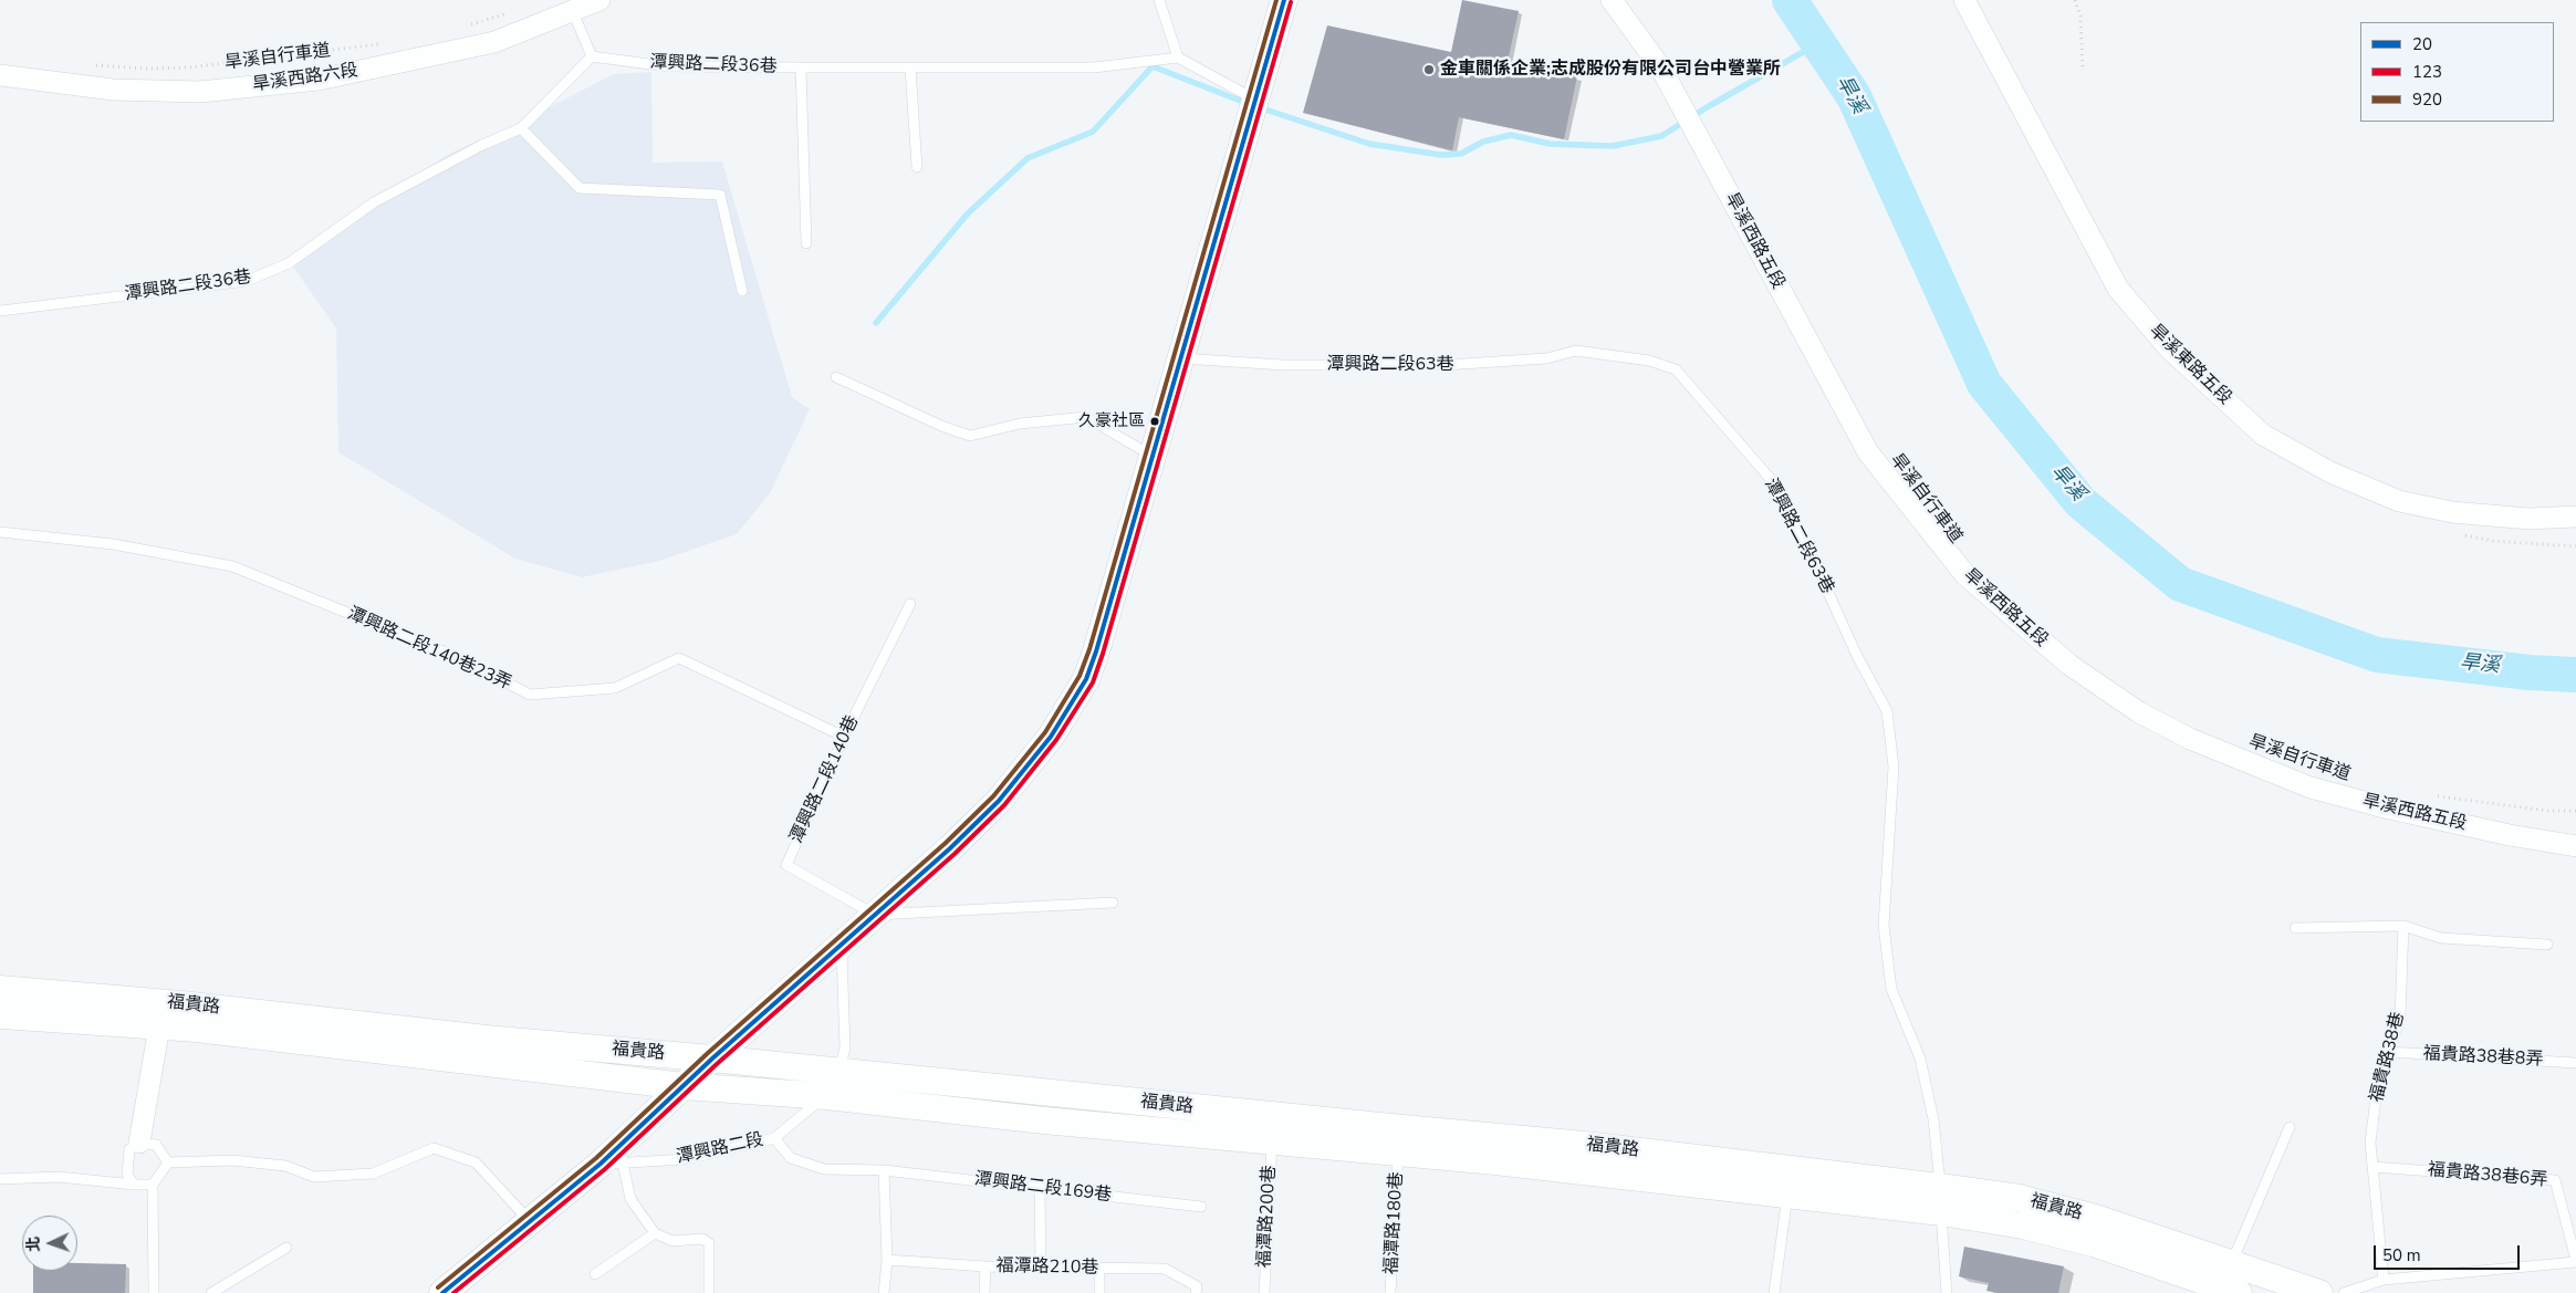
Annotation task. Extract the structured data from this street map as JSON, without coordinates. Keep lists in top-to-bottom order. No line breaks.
{"streets":{"street":["旱溪西路六段","旱溪西路五段","旱溪東路五段","福貴路"],"lane":["潭興路二段36巷","潭興路二段63巷","潭興路二段140巷23弄","潭興路二段140巷","福貴路38巷","福貴路38巷8弄","潭興路二段","福貴路38巷6弄","潭興路二段169巷","福潭路200巷","福潭路180巷","福潭路210巷"],"path":["旱溪自行車道"]},"crossings":[["潭興路二段63巷","福貴路"],["潭興路二段140巷23弄","潭興路二段140巷"],["福貴路","潭興路二段"],["福貴路","福潭路200巷"],["福貴路","福潭路180巷"],["福貴路38巷","福貴路38巷8弄"],["福貴路38巷","福貴路38巷6弄"],["潭興路二段","潭興路二段169巷"]],"water":["旱溪"],"places":["金車關係企業;志成股份有限公司台中營業所","久豪社區"],"lines":["transit line 20","transit line 920","transit line 123"],"legend":["20","123","920"],"scale_bar":"50 m","north":"left"}
